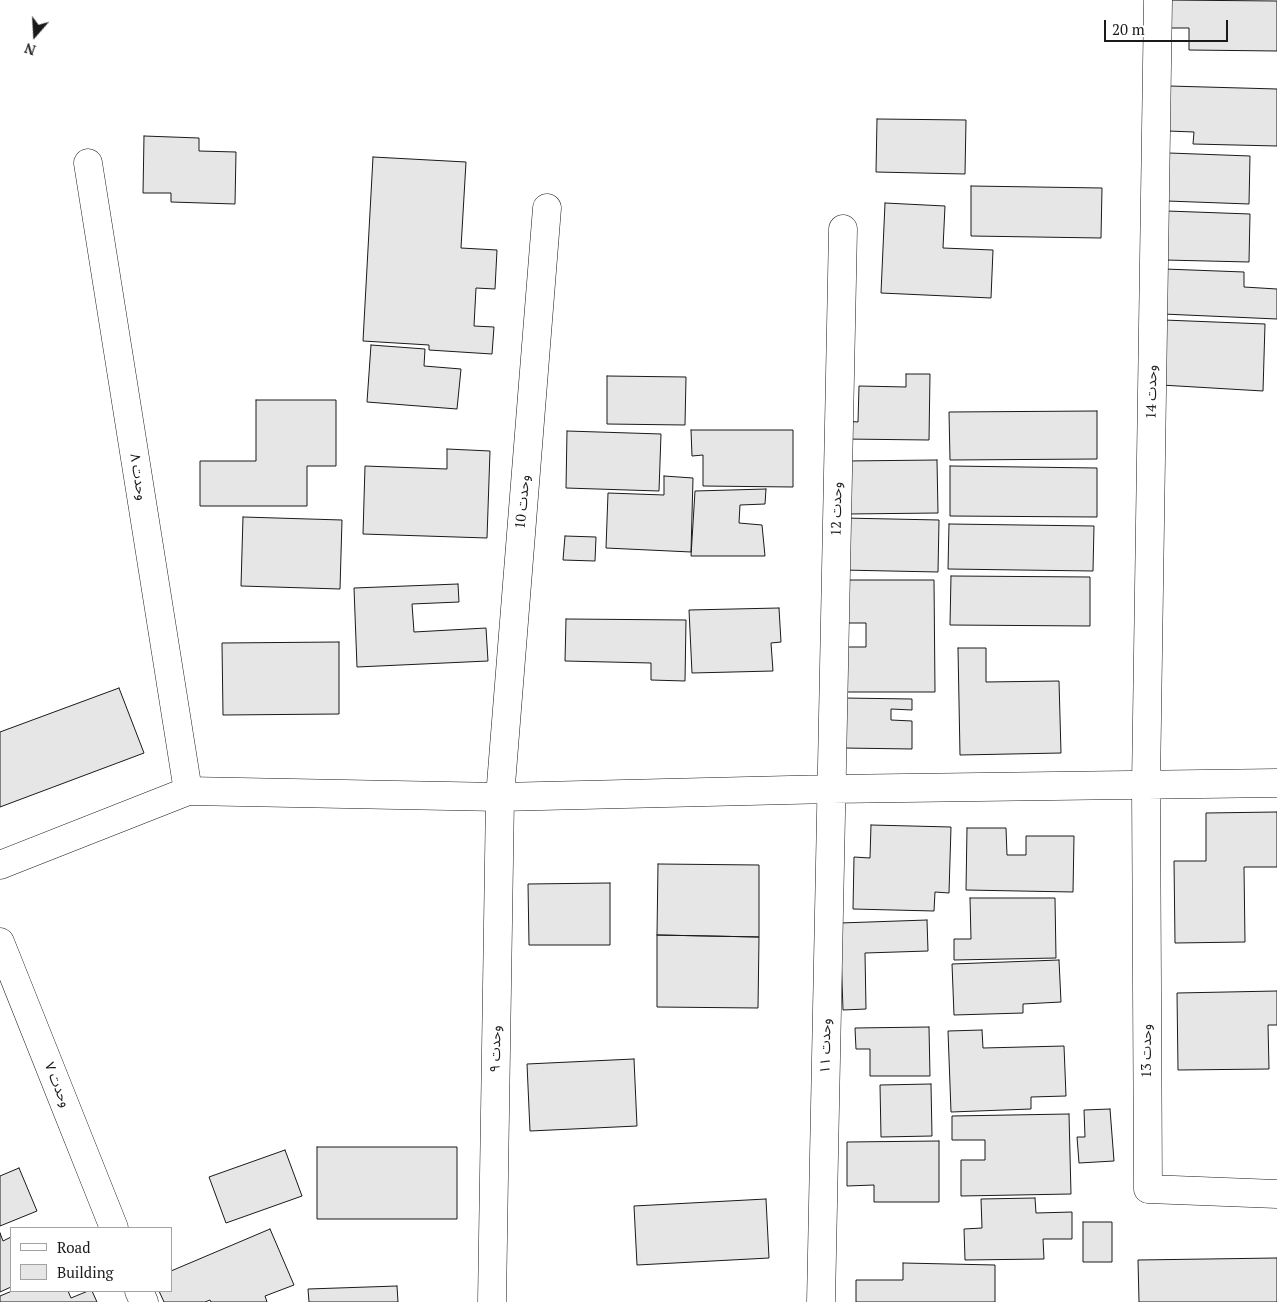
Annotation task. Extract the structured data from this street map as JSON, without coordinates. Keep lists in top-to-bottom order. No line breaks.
{"streets":{"street":["وحدت 14","وحدت ۸","وحدت 10","وحدت 12","وحدت ۱۱","وحدت ۹","وحدت 13","وحدت ۷"]},"crossings":[["وحدت 14","وحدت 13"],["وحدت 10","وحدت ۹"],["وحدت 12","وحدت ۱۱"]],"legend":["Road","Building"],"scale_bar":"20 m","north":"bottom"}
